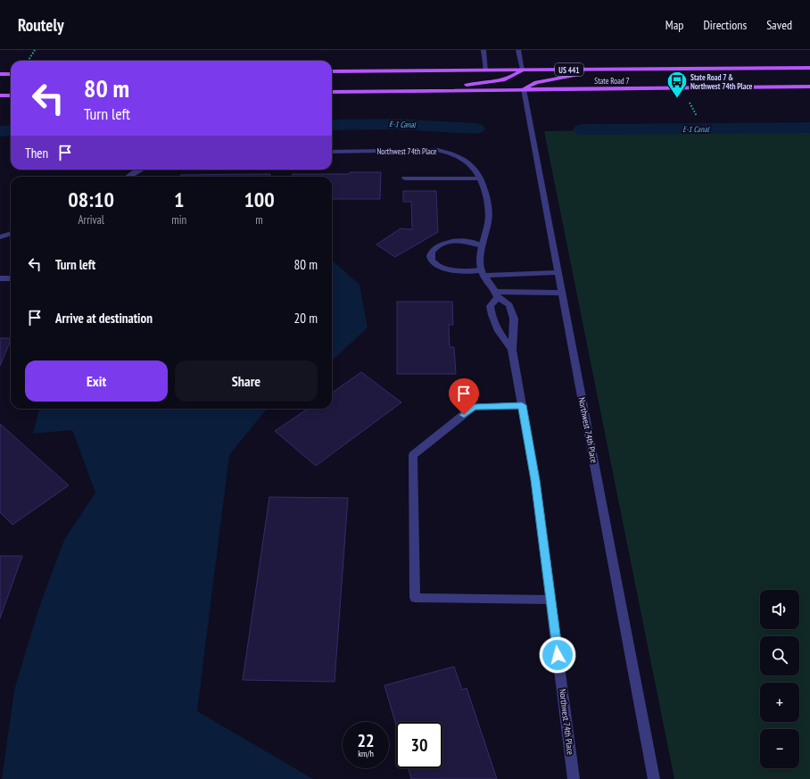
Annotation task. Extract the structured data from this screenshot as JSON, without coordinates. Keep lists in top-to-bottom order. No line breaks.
{"streets":{"main road":["US 441","State Road 7"],"street":["Northwest 74th Place"]},"crossings":[["State Road 7","Northwest 74th Place"]],"water":["E-1 Canal"],"places":{"bus stop":["State Road 7 & Northwest 74th Place"]},"page":{"header":"Routely","nav":["Map","Directions","Saved"],"turn":["80 m","Turn left"],"then":"Then","eta":["08:10","Arrival","1","min","100","m"],"list":[{"name":"Turn left","value":"80 m"},{"name":"Arrive at destination","value":"20 m"}],"buttons":["Exit","Share"],"map_buttons":["+","−"],"speed":"22 km/h","limit":"30"}}
